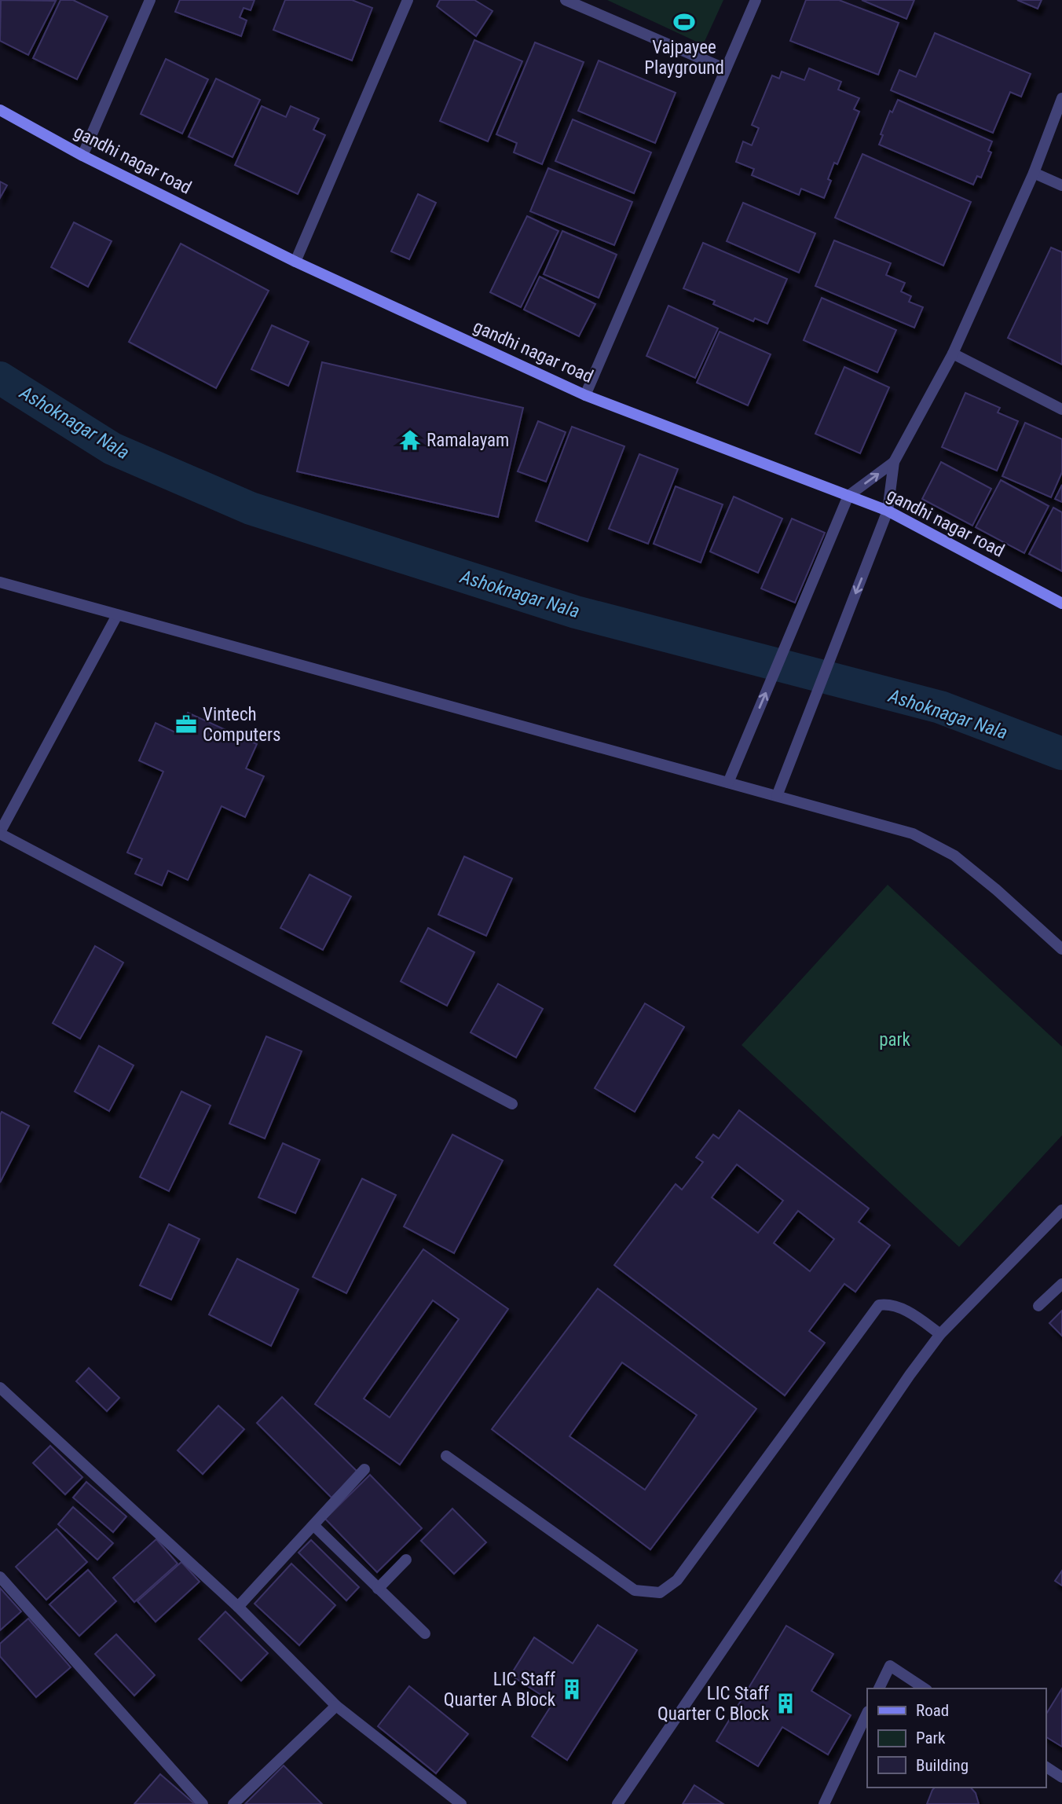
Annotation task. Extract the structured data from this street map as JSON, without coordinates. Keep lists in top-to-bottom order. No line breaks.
{"streets":{"main road":["gandhi nagar road"]},"water":["Ashoknagar Nala"],"parks":["park"],"places":{"sports":["Vajpayee Playground"],"temple":["Ramalayam"],"office":["Vintech Computers"],"building":["LIC Staff Quarter A Block","LIC Staff Quarter C Block"]},"legend":["Road","Park","Building"]}
